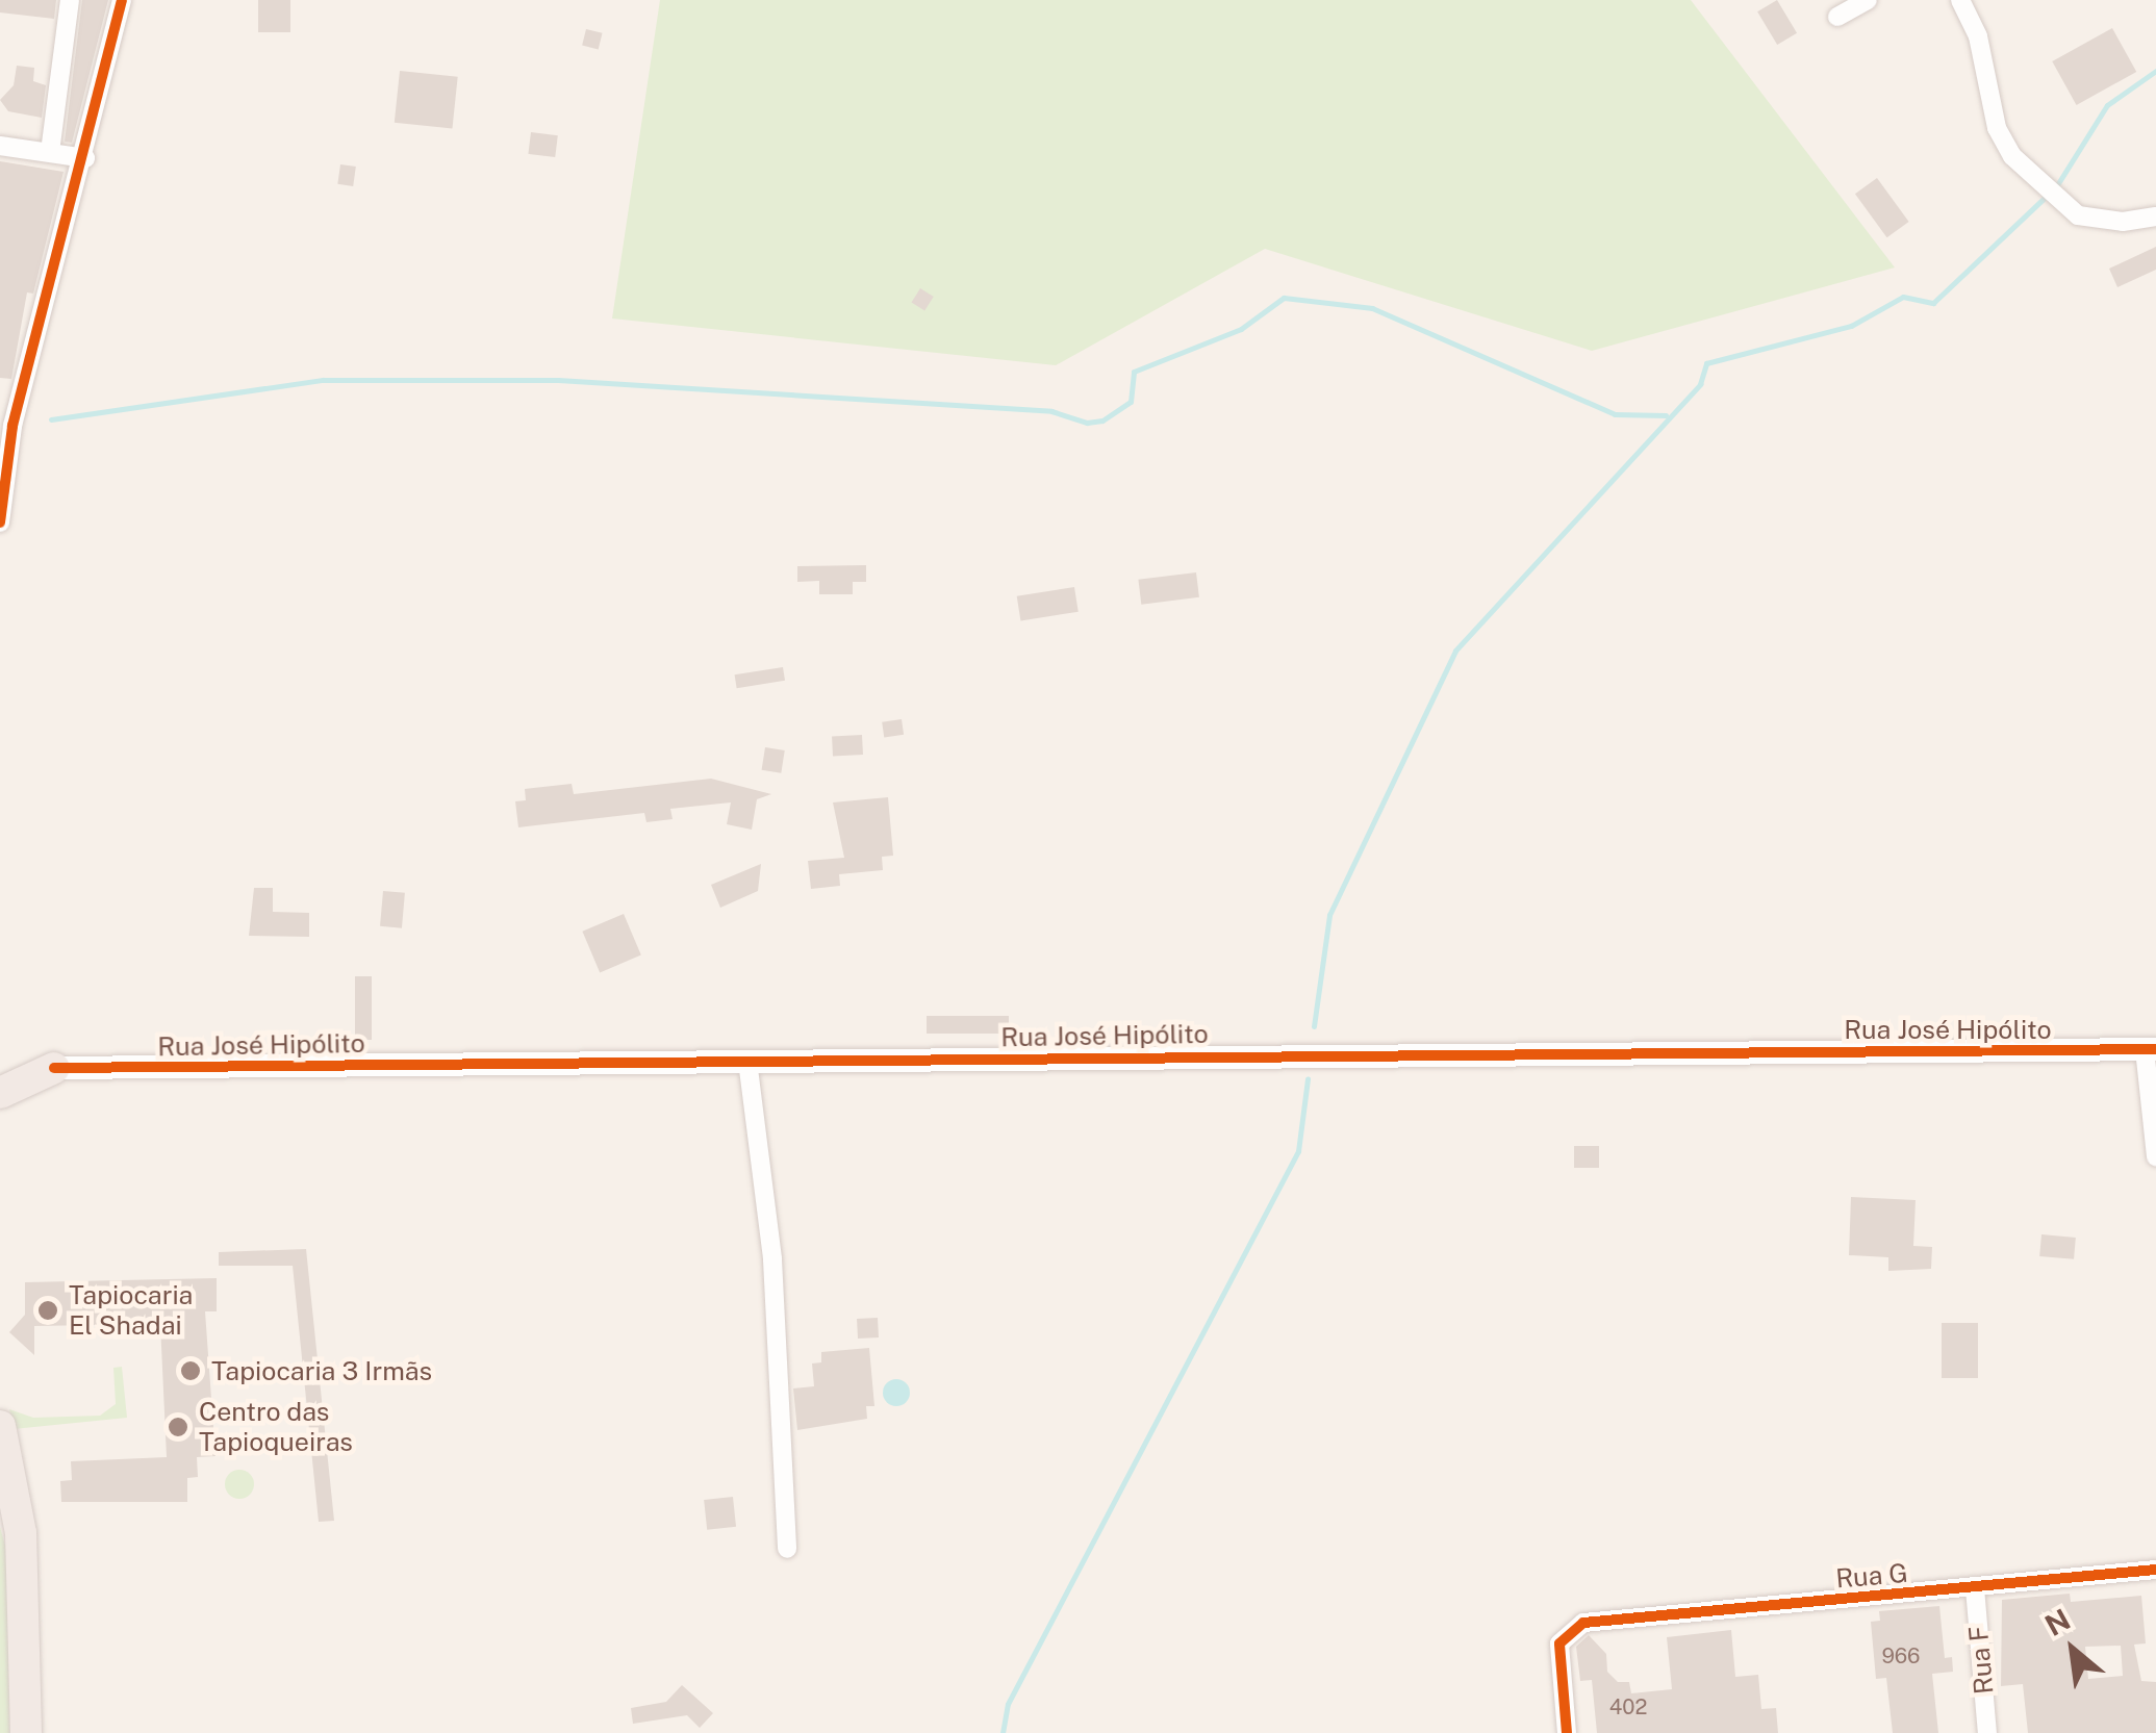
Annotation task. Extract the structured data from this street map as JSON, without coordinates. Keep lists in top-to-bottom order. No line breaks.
{"streets":{"street":["Rua José Hipólito","Rua G","Rua F"]},"crossings":[["Rua G","Rua F"]],"places":["Tapiocaria El Shadai","Tapiocaria 3 Irmãs","Centro das Tapioqueiras"],"house_numbers":["966","402"],"north":"top left"}
